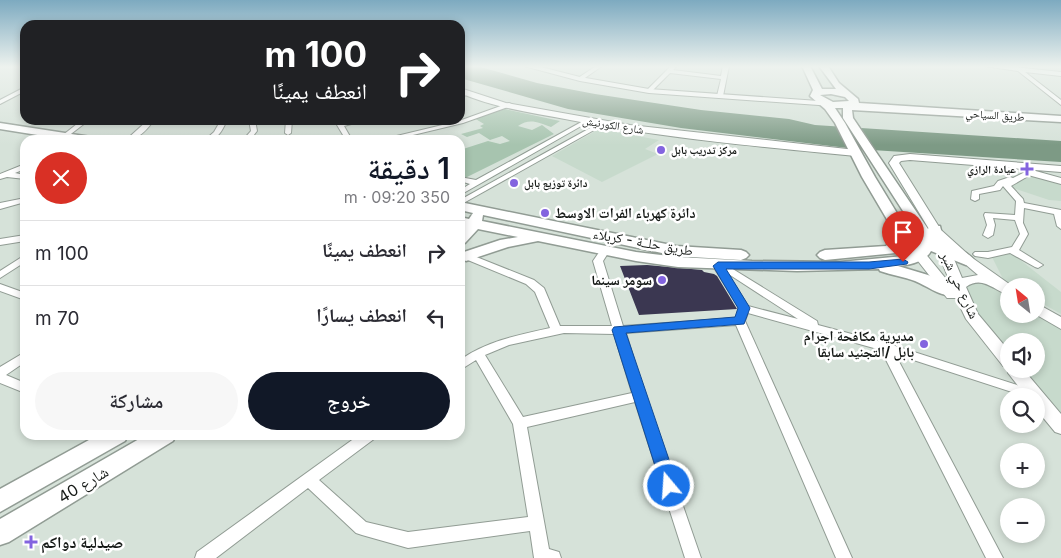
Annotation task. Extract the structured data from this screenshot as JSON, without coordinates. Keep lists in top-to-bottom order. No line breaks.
{"streets":{"main road":["طريق السياحي","طريق حلــة - كربلاء","شارع 40"],"street":["شارع الكورنيش","شارع حي شبر"]},"places":{"other":["مركز تدريب بابل","دائرة توزيع بابل","دائرة كهرباء الفرات الاوسط","سومر سينما","مديرية مكافحة اجرام بابل /التجنيد سابقا"],"health":["عيادة الرازي","صيدلية دواكم"]},"north":"top left","page":{"turn":["100 m","انعطف يمينًا"],"heading":["1 دقيقة","350 m · 09:20"],"list":[{"name":"انعطف يمينًا","value":"100 m"},{"name":"انعطف يسارًا","value":"70 m"}],"map_buttons":["+","−"],"buttons":["خروج","مشاركة"]}}
